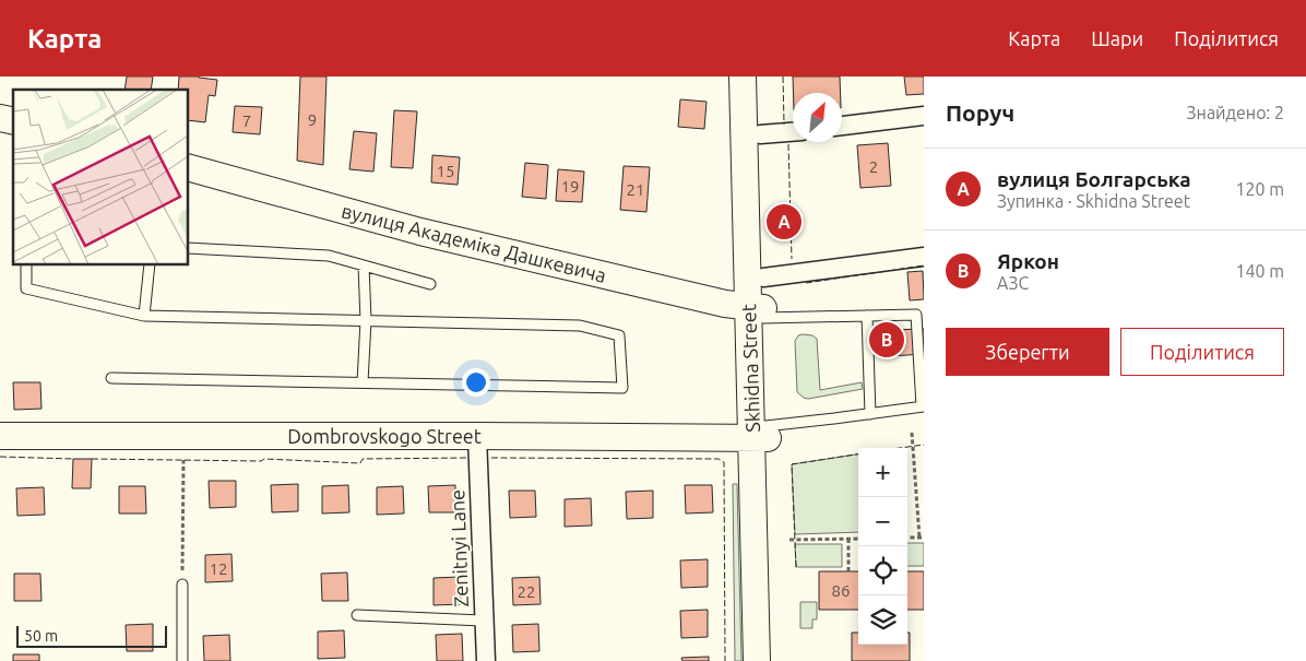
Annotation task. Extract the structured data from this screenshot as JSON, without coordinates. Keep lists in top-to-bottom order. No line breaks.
{"streets":{"street":["вулиця Академіка Дашкевича","Skhidna Street","Dombrovskogo Street","Zenitnyi Lane"]},"crossings":[["вулиця Академіка Дашкевича","Skhidna Street"],["Skhidna Street","Dombrovskogo Street"],["Dombrovskogo Street","Zenitnyi Lane"]],"house_numbers":["9","7","2","15","19","21","12","86","22"],"scale_bar":"50 m","north":"top right","page":{"header":"Карта","nav":["Карта","Шари","Поділитися"],"heading":["Поруч","Знайдено: 2"],"list":[{"mark":"A","name":"вулиця Болгарська","note":"Зупинка · Skhidna Street","value":"120 m"},{"mark":"B","name":"Яркон","note":"АЗС","value":"140 m"}],"pins":["A","B"],"buttons":["Зберегти","Поділитися"],"map_buttons":["+","−"],"scale":"50 m"}}
